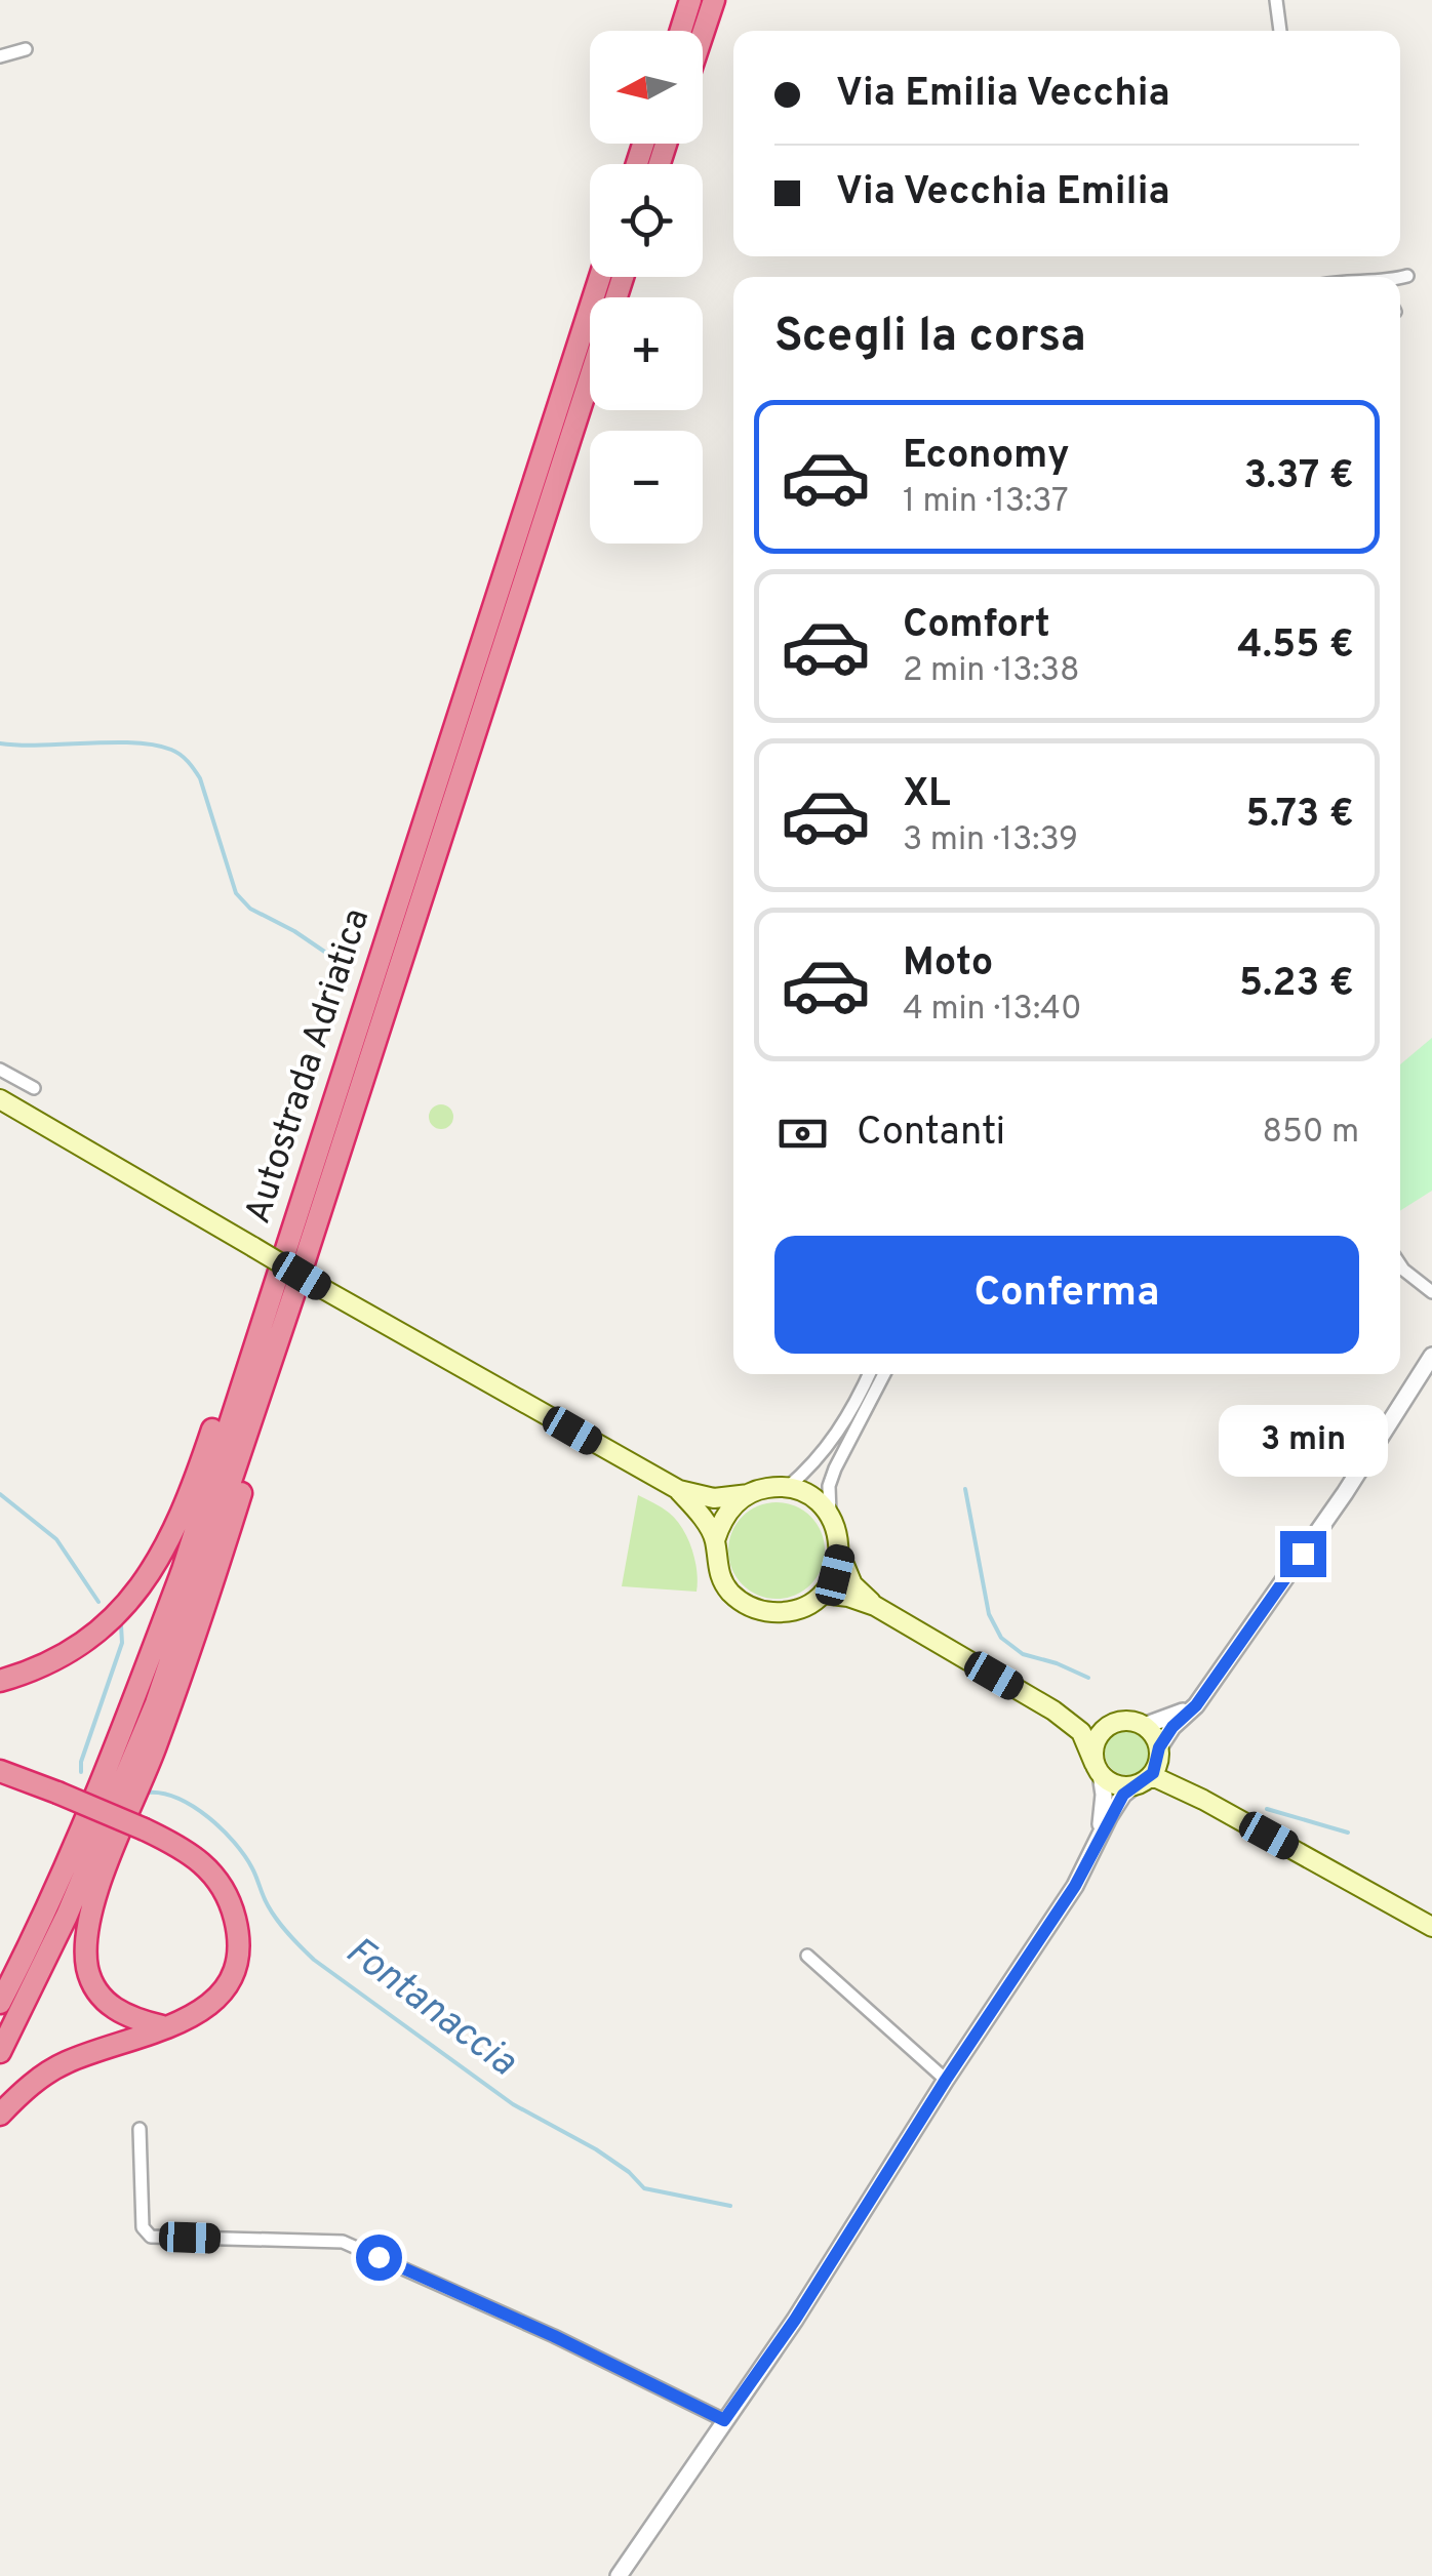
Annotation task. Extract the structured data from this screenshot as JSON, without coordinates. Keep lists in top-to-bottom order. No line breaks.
{"streets":{"highway":["Autostrada Adriatica"]},"water":["Fontanaccia"],"north":"left","page":{"map_buttons":["+","−"],"banner":["Via Emilia Vecchia","Via Vecchia Emilia"],"heading":"Scegli la corsa","list":[{"name":"Economy","note":"1 min · 13:37","value":"3.37 €"},{"name":"Comfort","note":"2 min · 13:38","value":"4.55 €"},{"name":"XL","note":"3 min · 13:39","value":"5.73 €"},{"name":"Moto","note":"4 min · 13:40","value":"5.23 €"}],"pay":["Contanti","850 m"],"buttons":"Conferma","bubble":"3 min"}}
